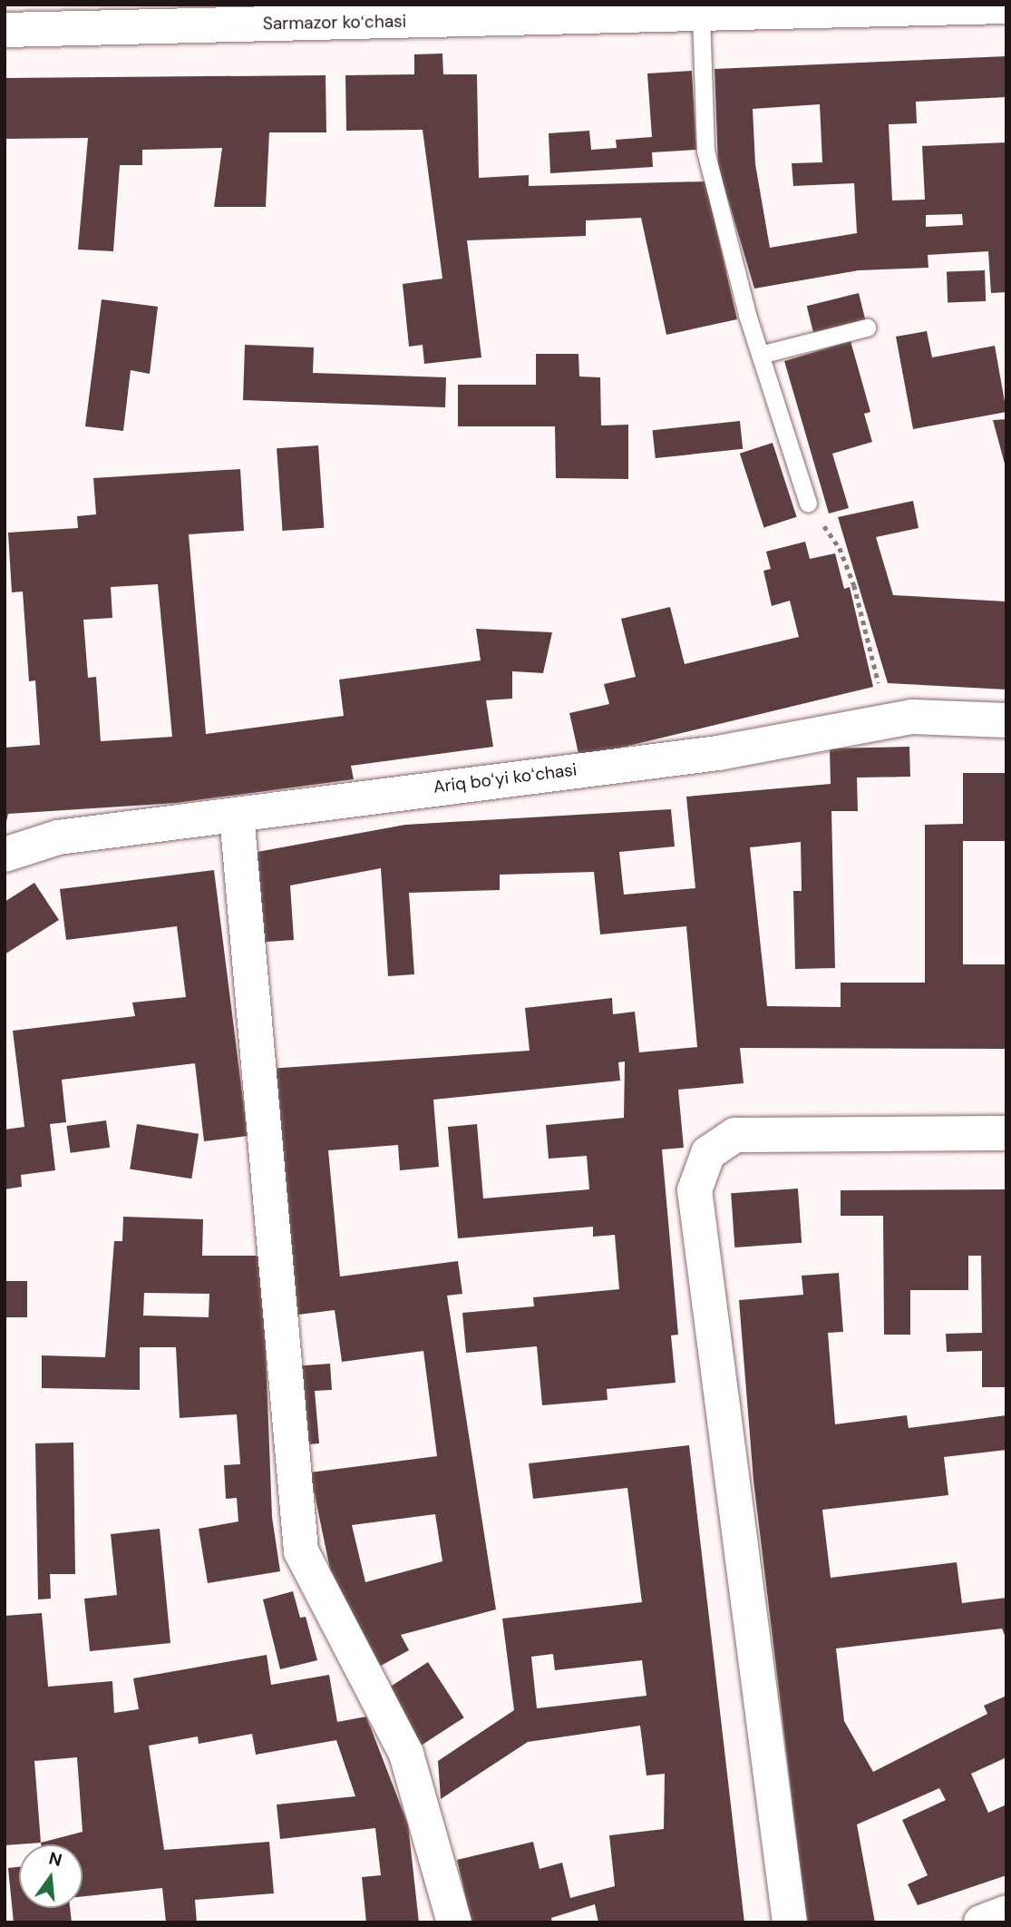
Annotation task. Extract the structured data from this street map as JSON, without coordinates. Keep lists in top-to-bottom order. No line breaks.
{"streets":{"street":["Sarmazor koʻchasi","Ariq boʻyi koʻchasi"]},"north":"top"}
